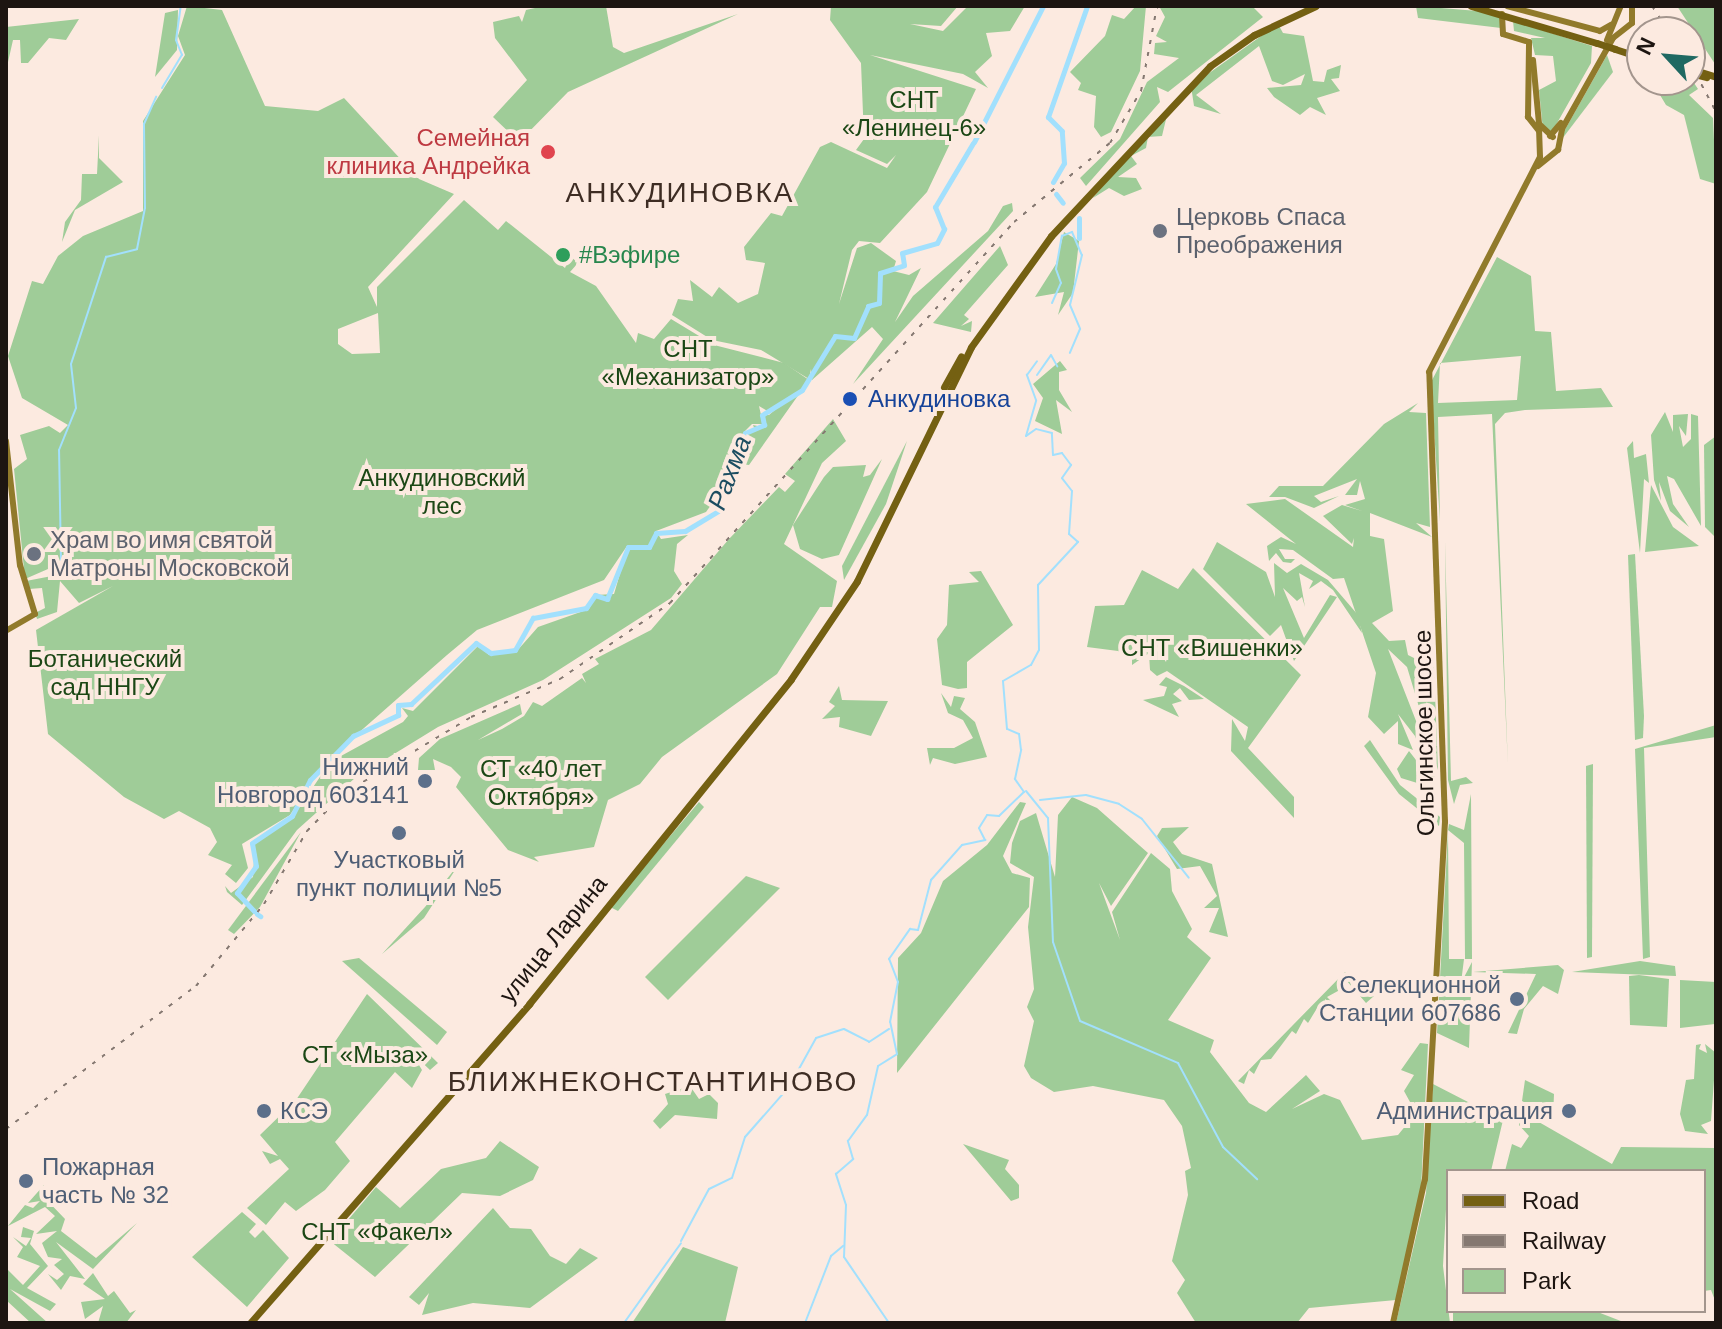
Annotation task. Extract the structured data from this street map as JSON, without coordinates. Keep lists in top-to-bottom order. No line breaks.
{"streets":{"main road":["Ольгинское шоссе","улица Ларина"]},"districts":["АНКУДИНОВКА","БЛИЖНЕКОНСТАНТИНОВО"],"water":["Рахма"],"parks":["СНТ «Ленинец-6»","СНТ «Механизатор»","Анкудиновский лес","СНТ «Вишенки»","Ботанический сад ННГУ","СТ «40 лет Октября»","СТ «Мыза»","СНТ «Факел»"],"places":["Семейная клиника Андрейка","Церковь Спаса Преображения","#Вэфире","Анкудиновка","Храм во имя святой Матроны Московской","Нижний Новгород 603141","Участковый пункт полиции №5","Селекционной Станции 607686","КСЭ","Администрация","Пожарная часть № 32"],"legend":["Road","Railway","Park"],"north":"top left"}
